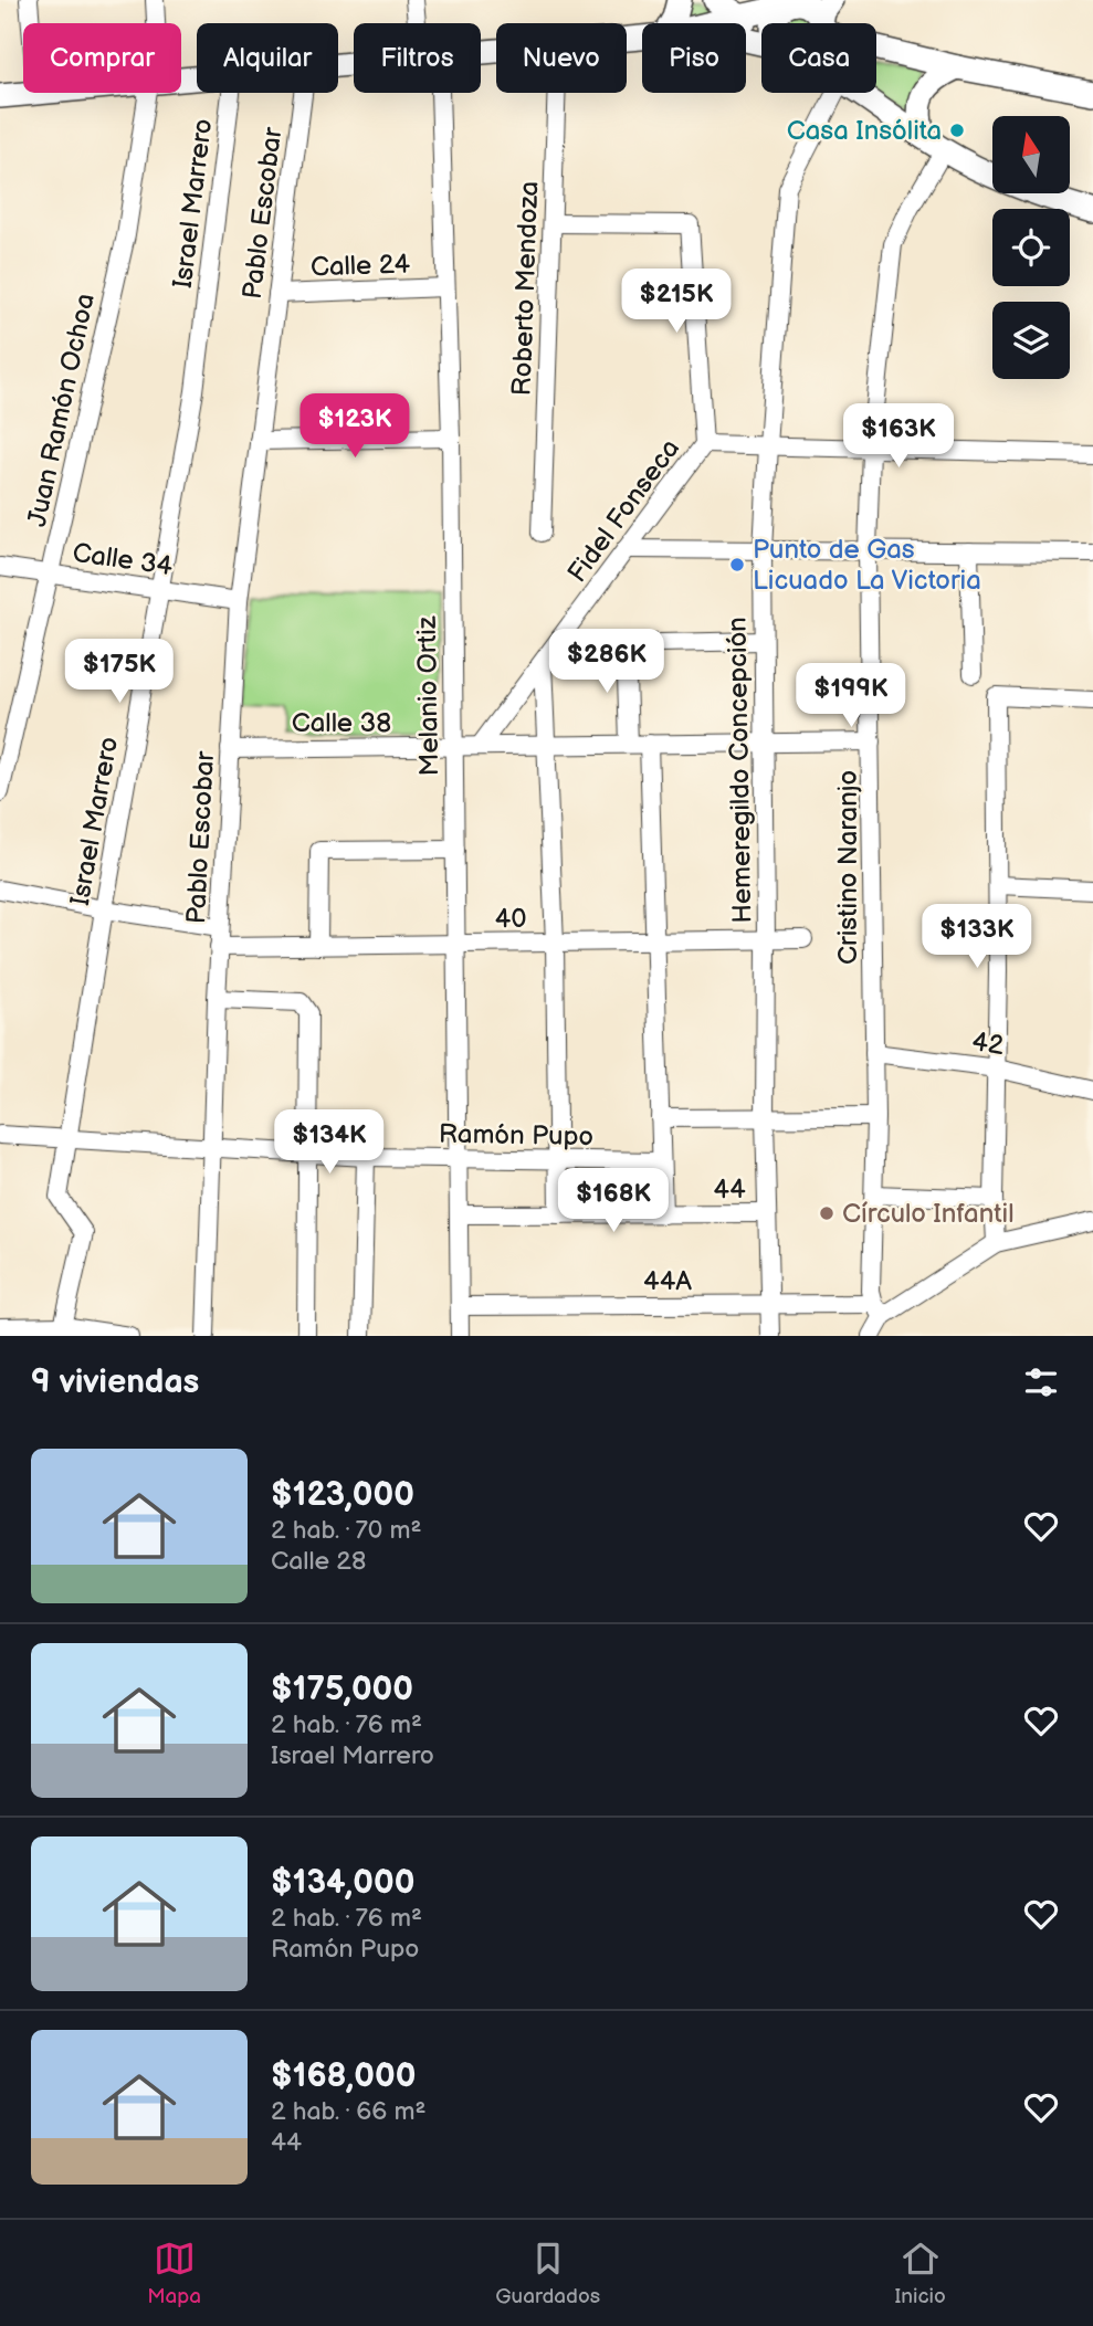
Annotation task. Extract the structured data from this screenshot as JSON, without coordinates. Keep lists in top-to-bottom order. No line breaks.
{"streets":{"street":["Israel Marrero","Pablo Escobar","Calle 24","Roberto Mendoza","Juan Ramón Ochoa","Fidel Fonseca","Calle 34","Melanio Ortiz","Calle 38","Hemeregildo Concepción","Cristino Naranjo","40","42","Ramón Pupo","44","44A"]},"crossings":[["Israel Marrero","Calle 34"],["Israel Marrero","Ramón Pupo"],["Pablo Escobar","Calle 24"],["Pablo Escobar","Calle 34"],["Pablo Escobar","Calle 38"],["Pablo Escobar","40"],["Pablo Escobar","Ramón Pupo"],["Calle 24","Melanio Ortiz"],["Roberto Mendoza","Fidel Fonseca"],["Juan Ramón Ochoa","Calle 34"],["Fidel Fonseca","Calle 38"],["Melanio Ortiz","Calle 38"],["Melanio Ortiz","40"],["Melanio Ortiz","Ramón Pupo"],["Melanio Ortiz","44"],["Melanio Ortiz","44A"],["Calle 38","Hemeregildo Concepción"],["Calle 38","Cristino Naranjo"],["Hemeregildo Concepción","40"],["Hemeregildo Concepción","44"],["Hemeregildo Concepción","44A"],["Cristino Naranjo","42"],["Cristino Naranjo","44A"]],"places":["Casa Insólita","Punto de Gas Licuado La Victoria","Círculo Infantil"],"north":"top","page":{"chip":["Comprar","Alquilar","Filtros","Nuevo","Piso","Casa"],"price":["$215K","$123K","$163K","$286K","$175K","$199K","$133K","$134K","$168K"],"heading":"9 viviendas","list":[{"name":"$123,000","note":"2 hab. · 70 m² · Calle 28"},{"name":"$175,000","note":"2 hab. · 76 m² · Israel Marrero"},{"name":"$134,000","note":"2 hab. · 76 m² · Ramón Pupo"},{"name":"$168,000","note":"2 hab. · 66 m² · 44"}],"tabs":["Mapa","Guardados","Inicio"]}}
